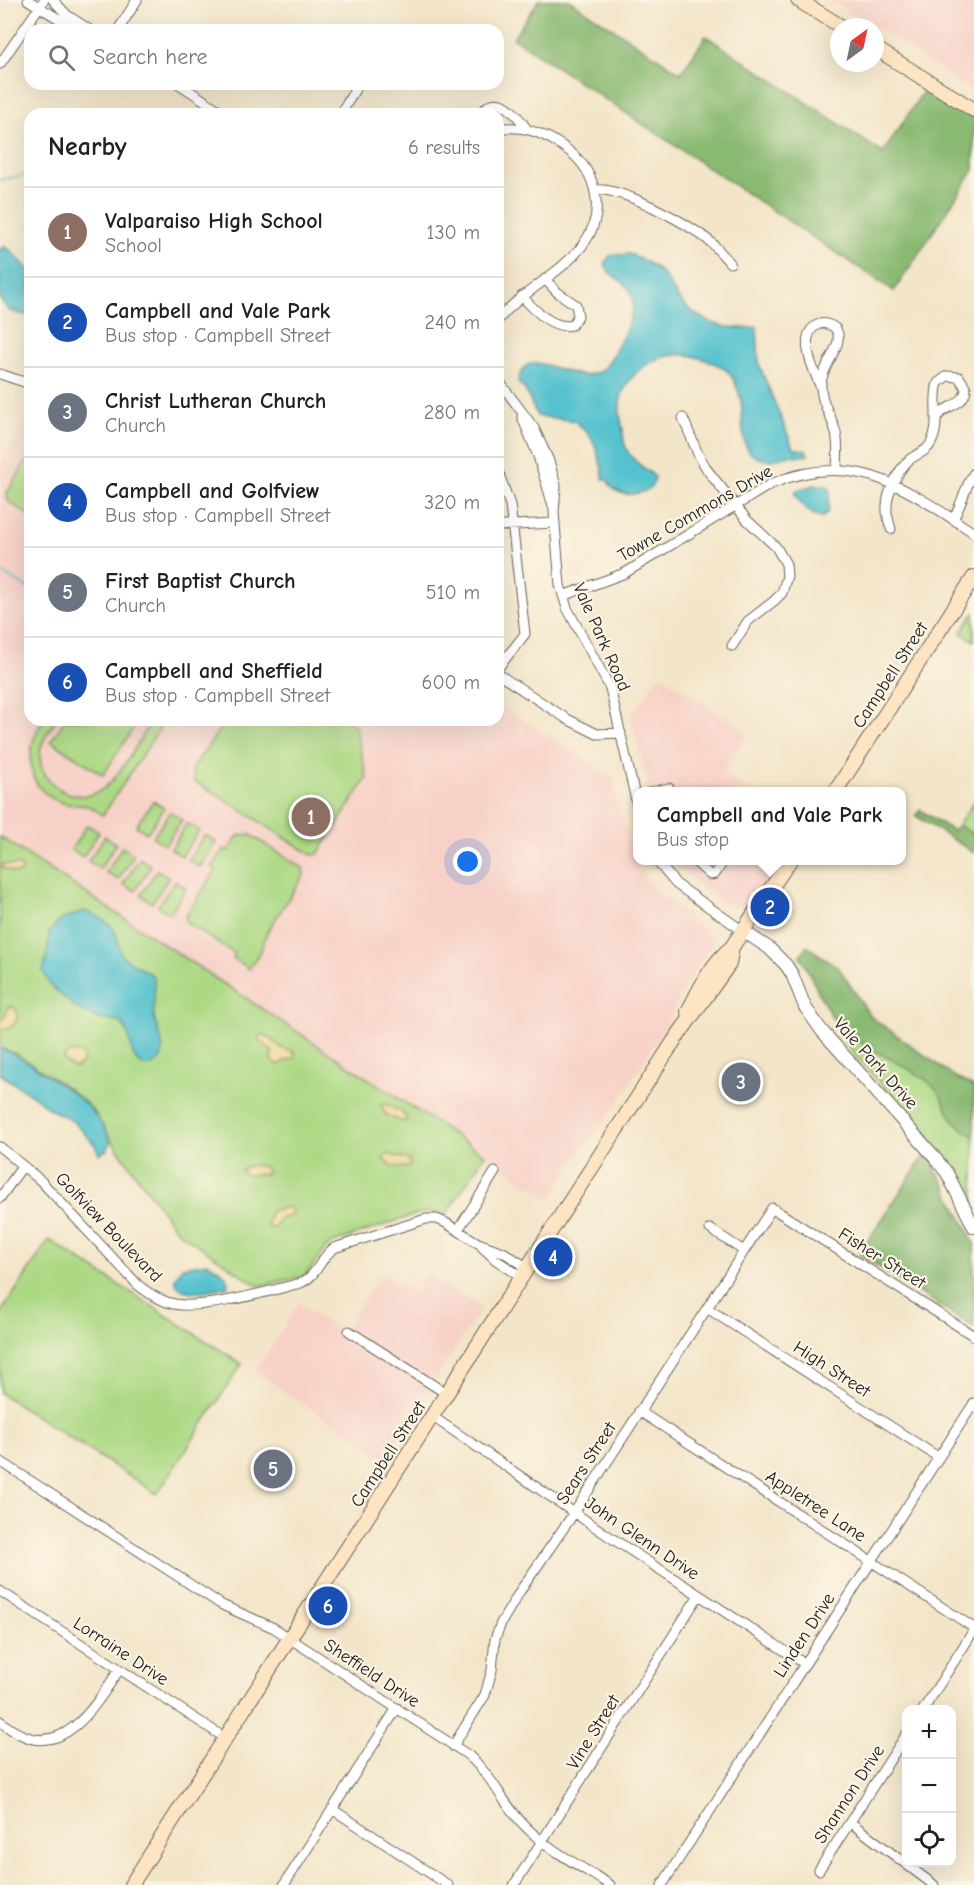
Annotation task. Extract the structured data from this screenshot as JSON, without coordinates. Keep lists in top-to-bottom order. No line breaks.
{"streets":{"main road":["Campbell Street"],"street":["Towne Commons Drive","Vale Park Road","Vale Park Drive","Golfview Boulevard","Fisher Street","High Street","Sears Street","Appletree Lane","John Glenn Drive","Linden Drive","Lorraine Drive","Sheffield Drive","Vine Street","Shannon Drive"]},"crossings":[["Towne Commons Drive","Vale Park Road"],["Campbell Street","Vale Park Drive"],["Campbell Street","Golfview Boulevard"],["Campbell Street","John Glenn Drive"],["Campbell Street","Lorraine Drive"],["Campbell Street","Sheffield Drive"],["Fisher Street","Sears Street"],["High Street","Sears Street"],["High Street","Linden Drive"],["Sears Street","Appletree Lane"],["Sears Street","John Glenn Drive"],["Sears Street","Sheffield Drive"],["Appletree Lane","Linden Drive"],["John Glenn Drive","Linden Drive"],["John Glenn Drive","Vine Street"],["Sheffield Drive","Vine Street"]],"north":"top right","page":{"search":"Search here","heading":["Nearby","6 results"],"list":[{"mark":"1","name":"Valparaiso High School","note":"School","value":"130 m"},{"mark":"2","name":"Campbell and Vale Park","note":"Bus stop · Campbell Street","value":"240 m"},{"mark":"3","name":"Christ Lutheran Church","note":"Church","value":"280 m"},{"mark":"4","name":"Campbell and Golfview","note":"Bus stop · Campbell Street","value":"320 m"},{"mark":"5","name":"First Baptist Church","note":"Church","value":"510 m"},{"mark":"6","name":"Campbell and Sheffield","note":"Bus stop · Campbell Street","value":"600 m"}],"popup":["Campbell and Vale Park","Bus stop"],"pins":["1","2","3","4","5","6"],"map_buttons":["+","−"]}}
